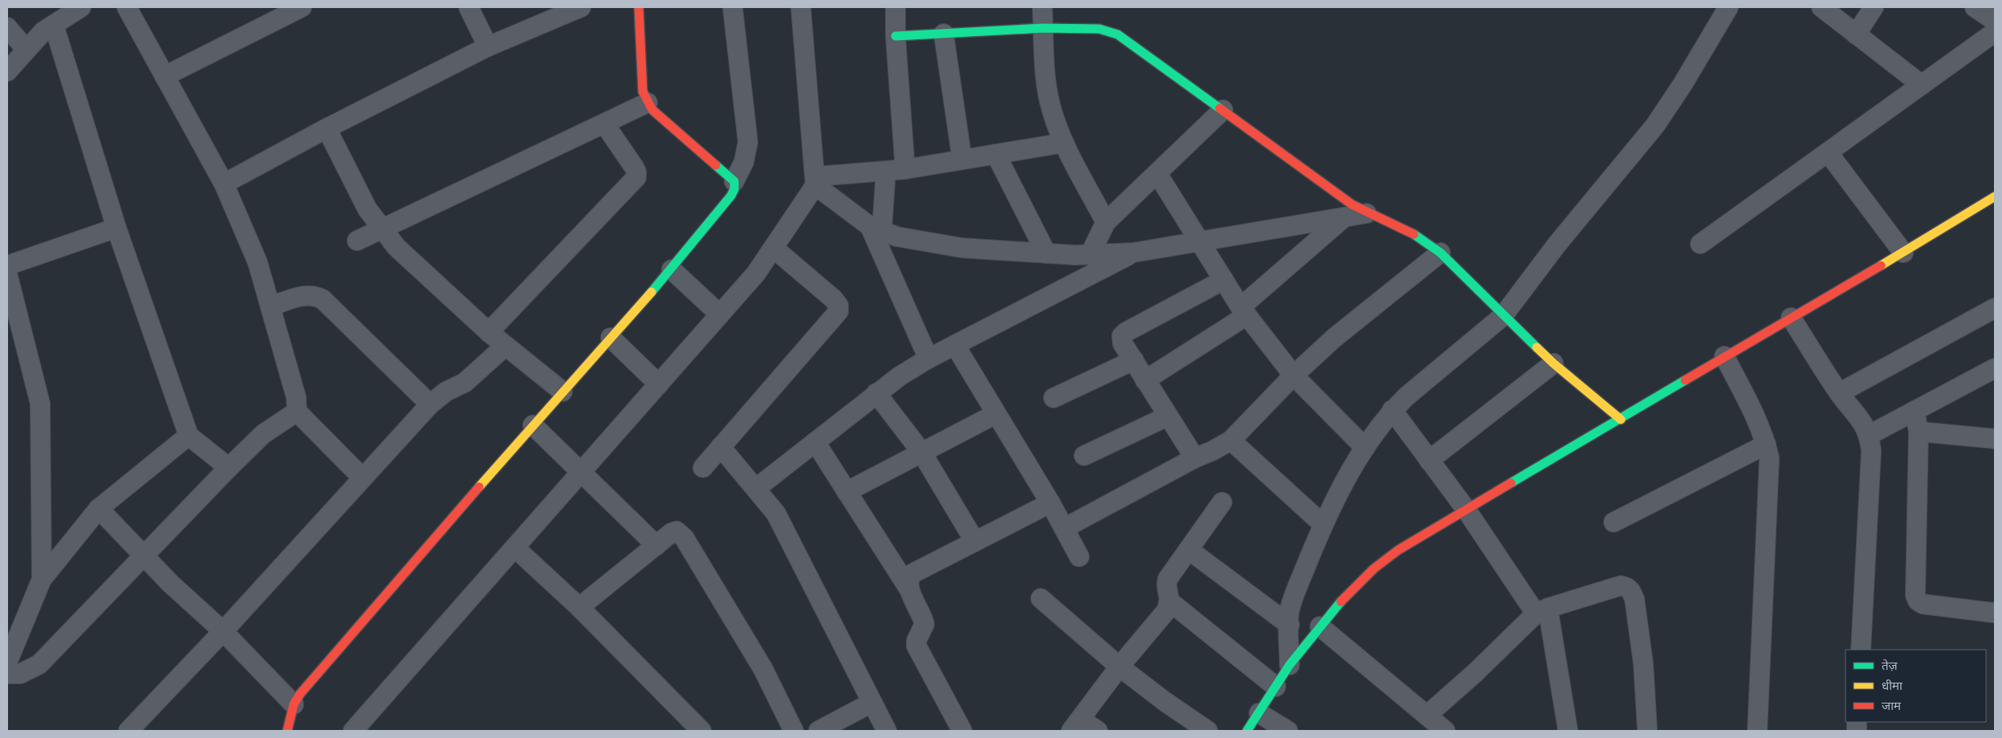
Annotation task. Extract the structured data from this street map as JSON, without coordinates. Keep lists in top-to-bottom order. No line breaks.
{"legend":["तेज़","धीमा","जाम"]}
